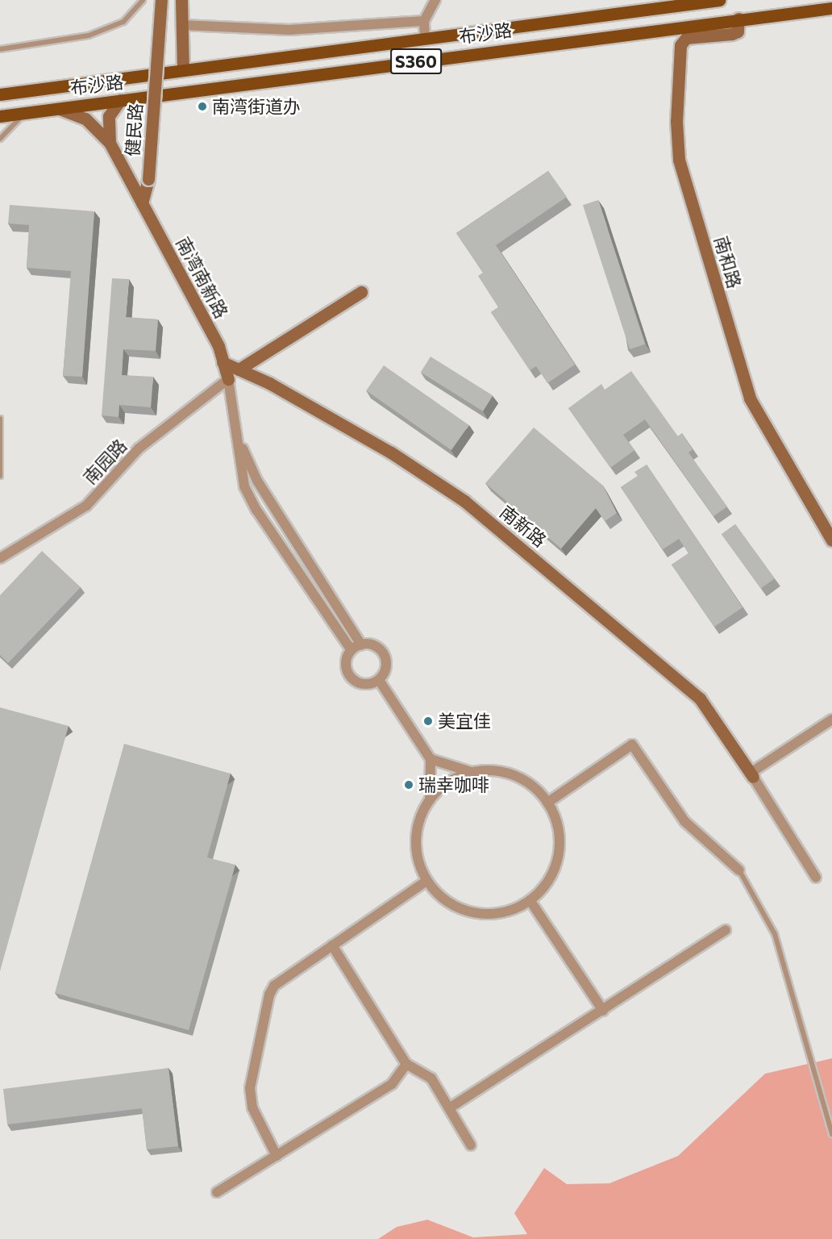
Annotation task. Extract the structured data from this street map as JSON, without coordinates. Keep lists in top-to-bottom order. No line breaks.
{"streets":{"main road":["布沙路","S360"],"street":["健民路","南和路","南湾南新路","南园路","南新路"]},"crossings":[["布沙路","南和路"],["布沙路","南湾南新路"],["健民路","南湾南新路"],["南湾南新路","南园路"],["南湾南新路","南新路"]],"places":["南湾街道办","美宜佳","瑞幸咖啡"]}
